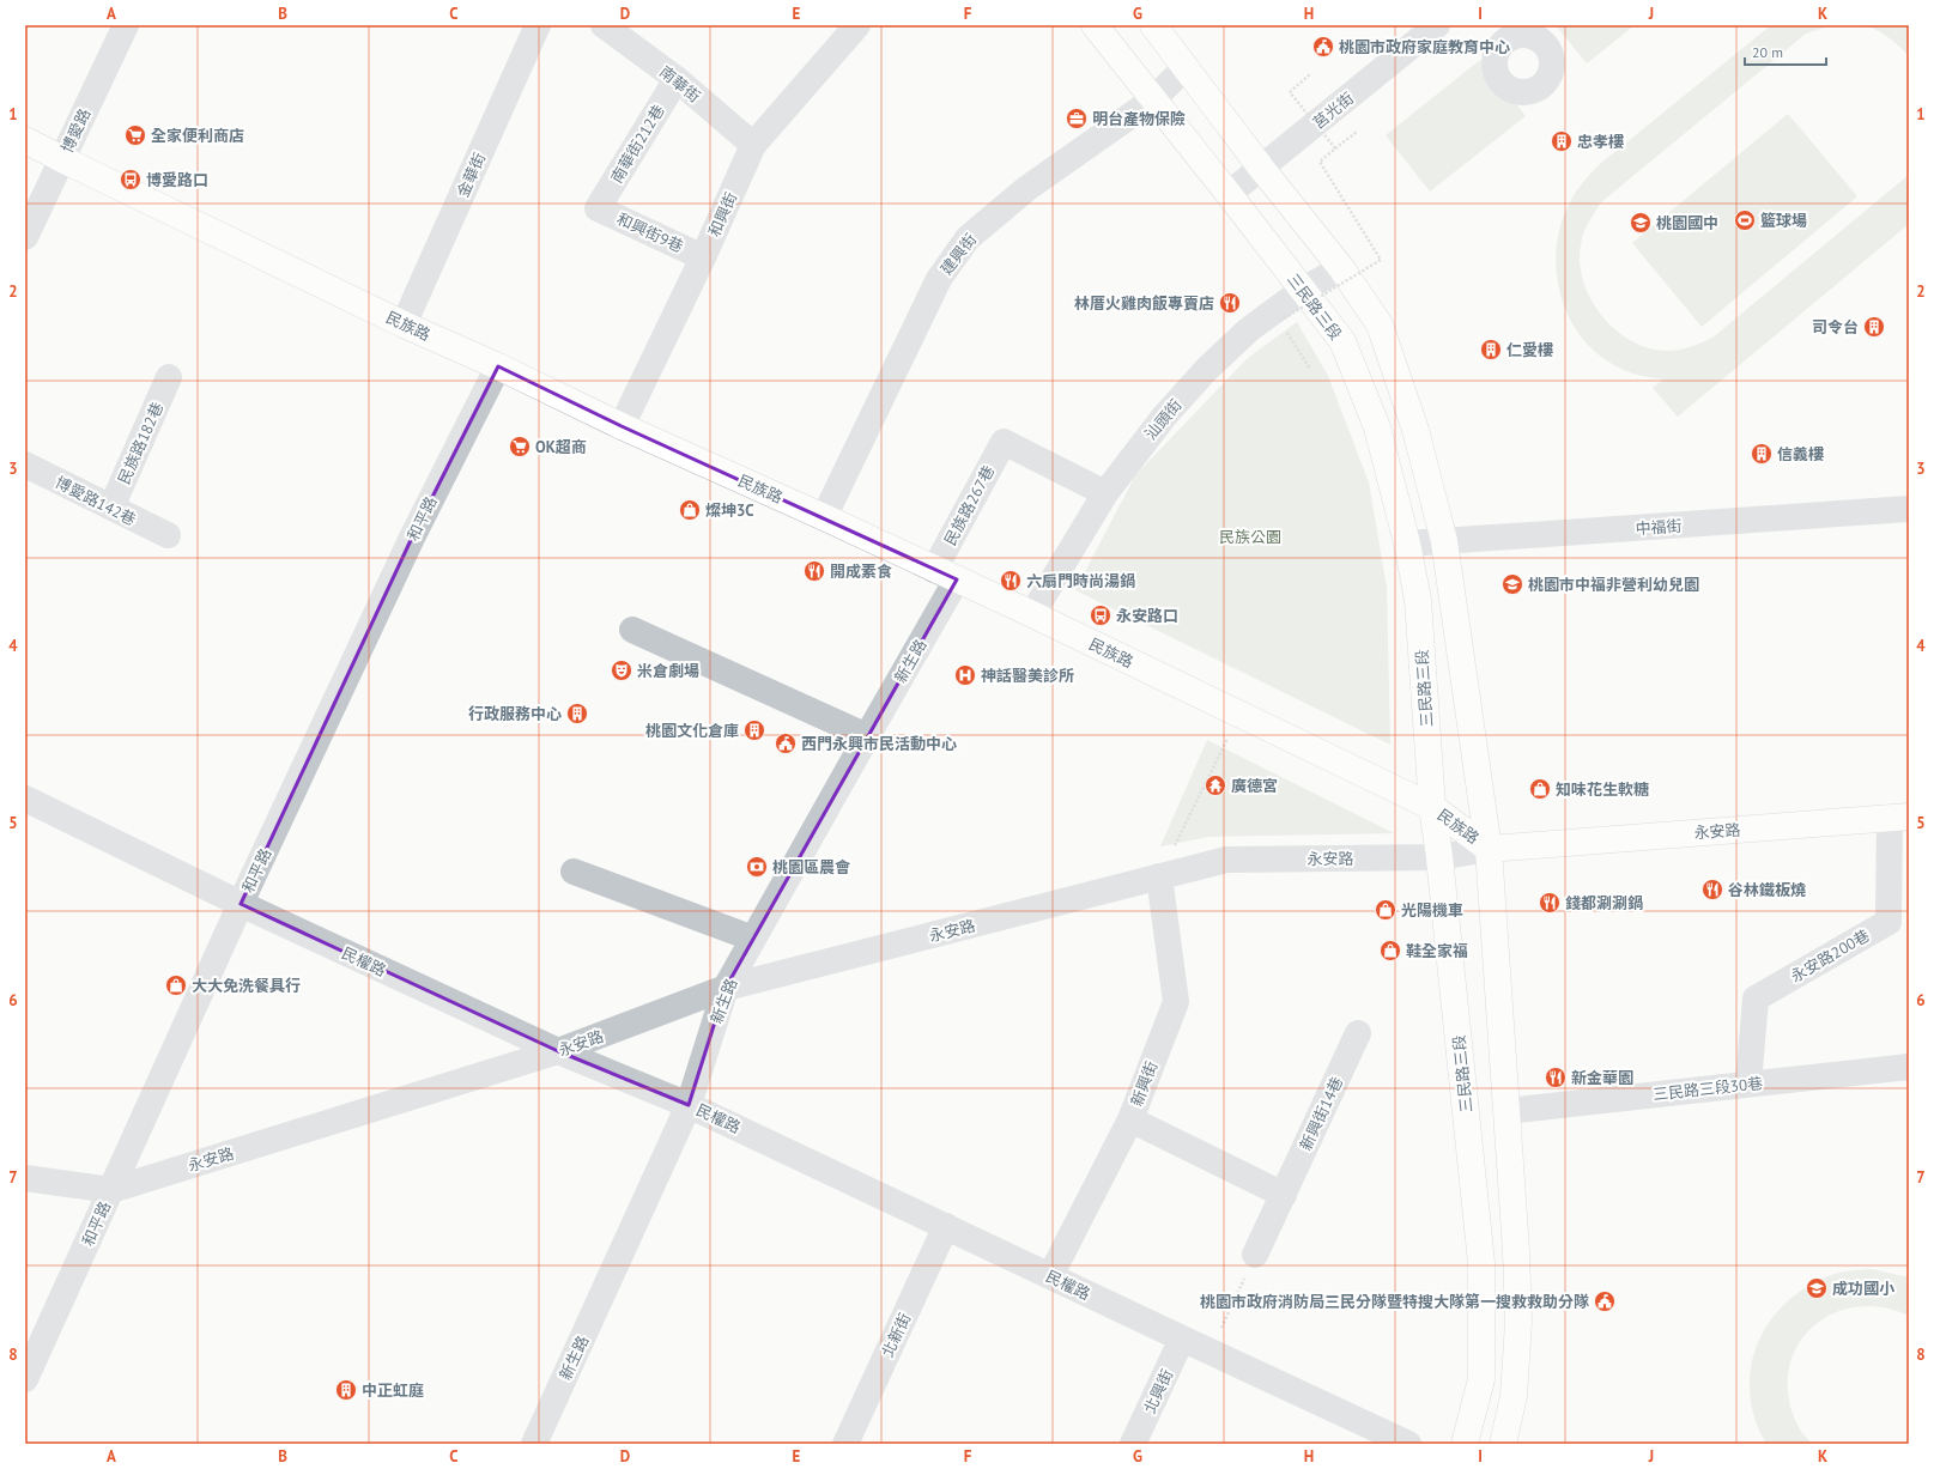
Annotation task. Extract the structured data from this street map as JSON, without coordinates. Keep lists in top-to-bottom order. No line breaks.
{"streets":{"main road":["三民路三段","民族路","永安路"],"street":["南華街","莒光街","博愛路","南華街212巷","金華街","和興街","和興街9巷","建興街","汕頭街","民族路182巷","博愛路142巷","民族路267巷","和平路","中福街","新生路","永安路200巷","民權路","新興街","三民路三段30巷","新興街14巷","北新街","北興街"]},"crossings":[["南華街","南華街212巷"],["南華街","和興街"],["莒光街","三民路三段"],["博愛路","民族路"],["南華街212巷","和興街9巷"],["金華街","民族路"],["和興街","和興街9巷"],["和興街","民族路"],["建興街","三民路三段"],["建興街","民族路"],["三民路三段","民族路"],["三民路三段","汕頭街"],["三民路三段","中福街"],["三民路三段","永安路"],["民族路","汕頭街"],["民族路","民族路267巷"],["民族路","和平路"],["民族路","新生路"],["民族路","永安路"],["汕頭街","民族路267巷"],["民族路182巷","博愛路142巷"],["民族路267巷","新生路"],["和平路","永安路"],["和平路","民權路"],["新生路","永安路"],["新生路","民權路"],["永安路","永安路200巷"],["永安路","民權路"],["永安路","新興街"],["永安路200巷","三民路三段30巷"],["民權路","新興街"],["民權路","北新街"],["民權路","北興街"]],"parks":["民族公園"],"places":{"public building":["桃園市政府家庭教育中心","西門永興市民活動中心","桃園市政府消防局三民分隊暨特搜大隊第一搜救救助分隊"],"office":["明台產物保險"],"supermarket":["全家便利商店","OK超商"],"building":["忠孝樓","司令台","仁愛樓","信義樓","行政服務中心","桃園文化倉庫","中正虹庭"],"bus stop":["博愛路口","永安路口"],"sports":["籃球場"],"school or university":["桃園國中","桃園市中福非營利幼兒園","成功國小"],"restaurant":["林厝火雞肉飯專賣店","開成素食","六扇門時尚湯鍋","谷林鐵板燒","錢都涮涮鍋","新金華園"],"shop":["燦坤3C","知味花生軟糖","光陽機車","鞋全家福","大大免洗餐具行"],"theatre":["米倉劇場"],"hospital":["神話醫美診所"],"temple":["廣德宮"],"bank":["桃園區農會"]},"scale_bar":"20 m","grid":{"columns":["A","B","C","D","E","F","G","H","I","J","K"],"rows":["1","2","3","4","5","6","7","8"]}}
